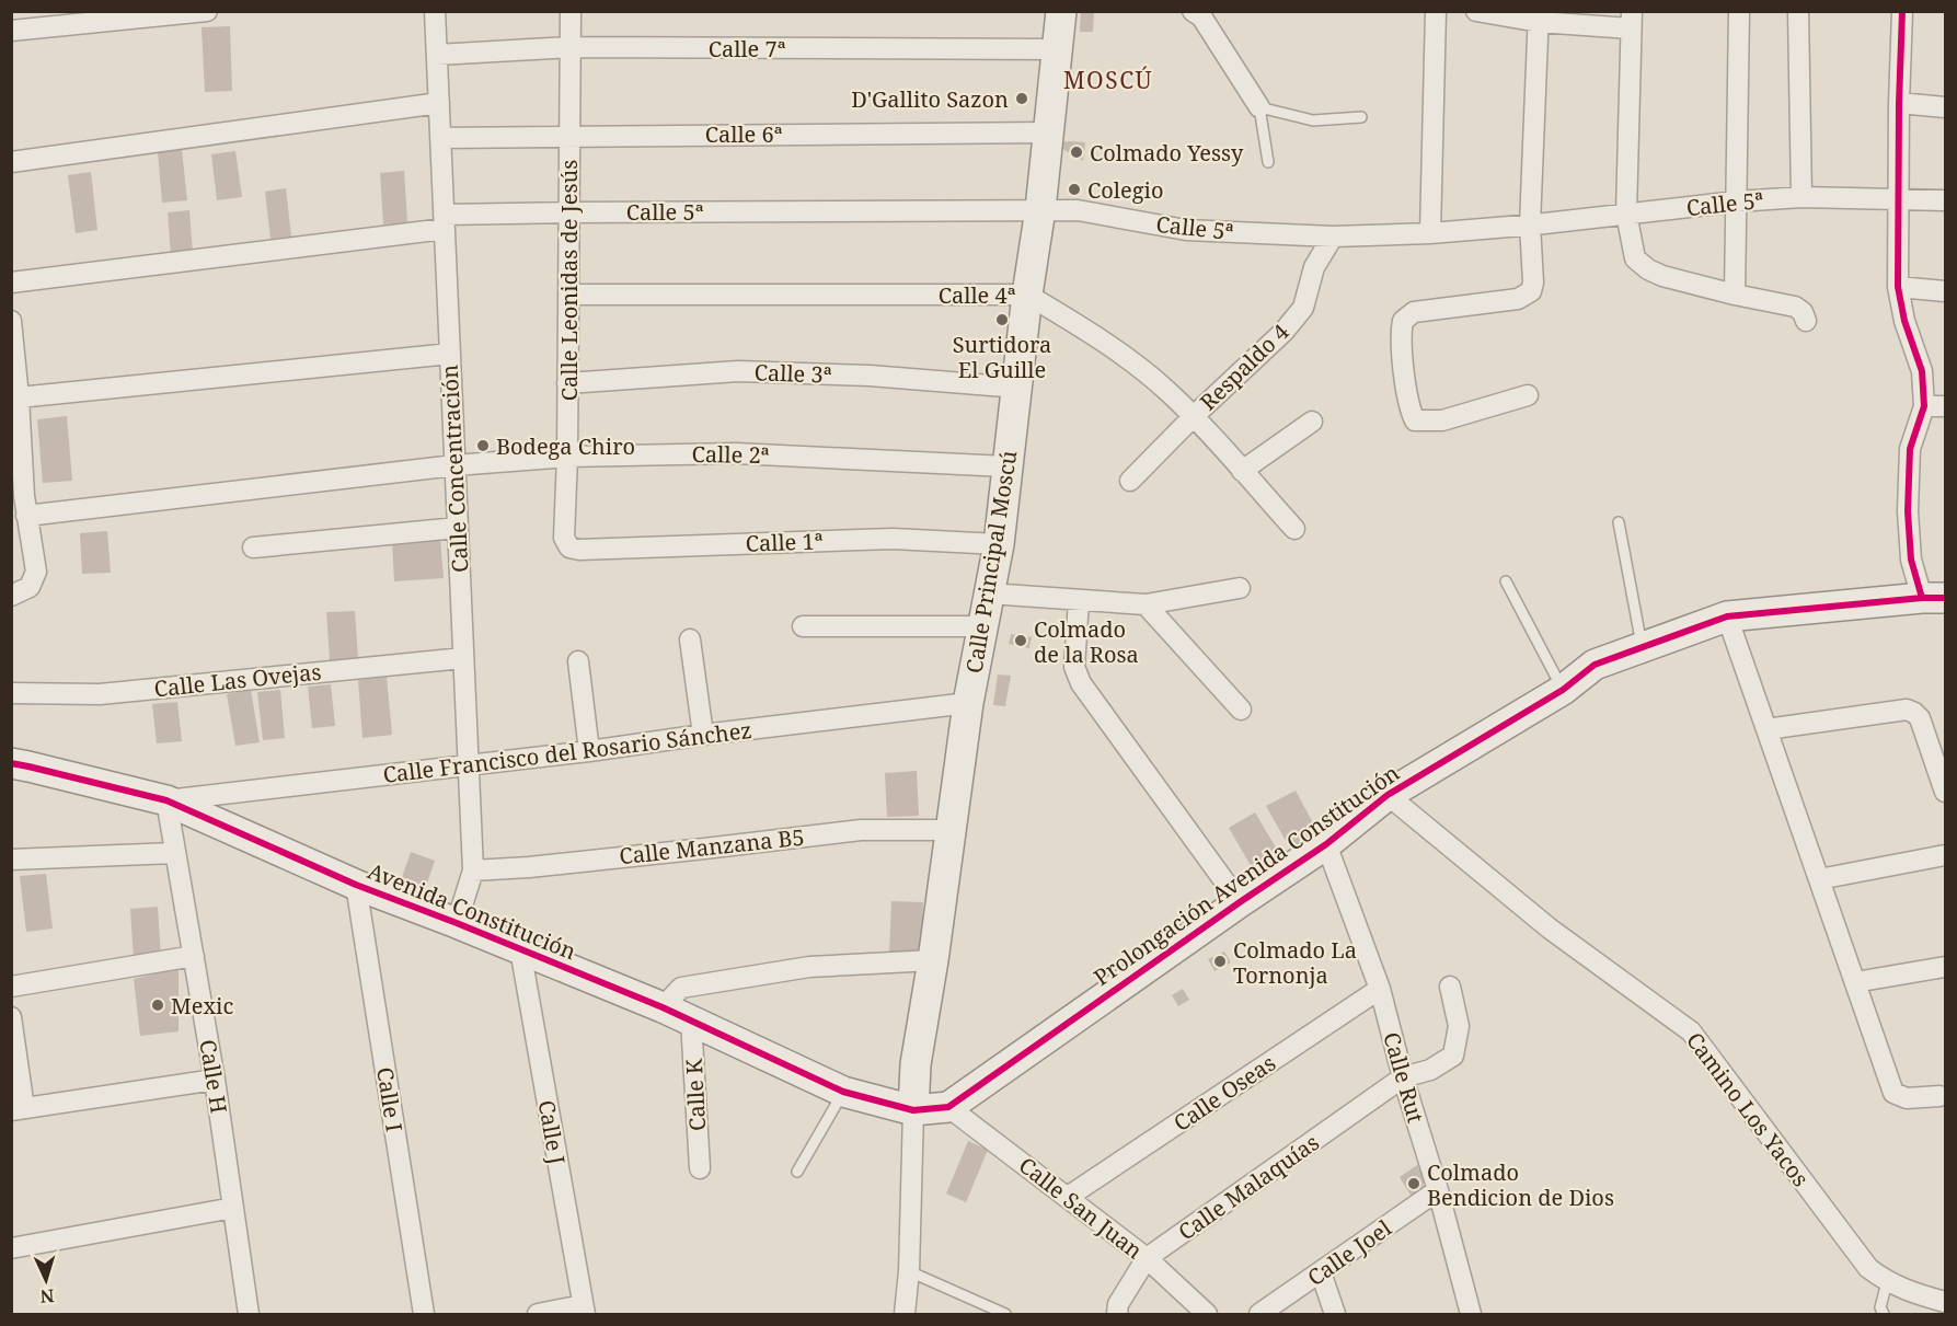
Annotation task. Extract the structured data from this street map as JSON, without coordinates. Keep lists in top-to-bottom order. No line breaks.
{"streets":{"street":["Calle 7ª","Calle 6ª","Calle 5ª","Calle Leonidas de Jesús","Calle 4ª","Respaldo 4","Calle 3ª","Calle 2ª","Calle Concentración","Calle 1ª","Calle Principal Moscú","Calle Las Ovejas","Calle Francisco del Rosario Sánchez","Calle Manzana B5","Prolongación Avenida Constitución","Avenida Constitución","Calle H","Calle Rut","Calle Oseas","Calle K","Calle I","Camino Los Yacos","Calle J","Calle Malaquías","Calle San Juan","Calle Joel"]},"crossings":[["Calle 7ª","Calle Leonidas de Jesús"],["Calle 7ª","Calle Concentración"],["Calle 7ª","Calle Principal Moscú"],["Calle 6ª","Calle Leonidas de Jesús"],["Calle 6ª","Calle Concentración"],["Calle 6ª","Calle Principal Moscú"],["Calle 5ª","Calle Leonidas de Jesús"],["Calle 5ª","Respaldo 4"],["Calle 5ª","Calle Concentración"],["Calle 5ª","Calle Principal Moscú"],["Calle Leonidas de Jesús","Calle 4ª"],["Calle Leonidas de Jesús","Calle 3ª"],["Calle Leonidas de Jesús","Calle 2ª"],["Calle Leonidas de Jesús","Calle 1ª"],["Calle 4ª","Respaldo 4"],["Calle 4ª","Calle Principal Moscú"],["Calle 3ª","Calle Principal Moscú"],["Calle 2ª","Calle Concentración"],["Calle 2ª","Calle Principal Moscú"],["Calle Concentración","Calle Las Ovejas"],["Calle Concentración","Calle Francisco del Rosario Sánchez"],["Calle Concentración","Calle Manzana B5"],["Calle Concentración","Avenida Constitución"],["Calle 1ª","Calle Principal Moscú"],["Calle Principal Moscú","Calle Francisco del Rosario Sánchez"],["Calle Principal Moscú","Calle Manzana B5"],["Calle Principal Moscú","Prolongación Avenida Constitución"],["Calle Principal Moscú","Avenida Constitución"],["Calle Francisco del Rosario Sánchez","Avenida Constitución"],["Calle Francisco del Rosario Sánchez","Calle H"],["Prolongación Avenida Constitución","Avenida Constitución"],["Prolongación Avenida Constitución","Calle Rut"],["Prolongación Avenida Constitución","Camino Los Yacos"],["Prolongación Avenida Constitución","Calle San Juan"],["Avenida Constitución","Calle H"],["Avenida Constitución","Calle K"],["Avenida Constitución","Calle I"],["Avenida Constitución","Calle J"],["Calle Rut","Calle Oseas"],["Calle Rut","Calle Malaquías"],["Calle Rut","Calle Joel"],["Calle Oseas","Calle San Juan"],["Calle Malaquías","Calle San Juan"]],"districts":["MOSCÚ"],"places":["D'Gallito Sazon","Colmado Yessy","Colegio","Surtidora El Guille","Bodega Chiro","Colmado de la Rosa","Colmado La Tornonja","Mexic","Colmado Bendicion de Dios"],"north":"bottom"}
